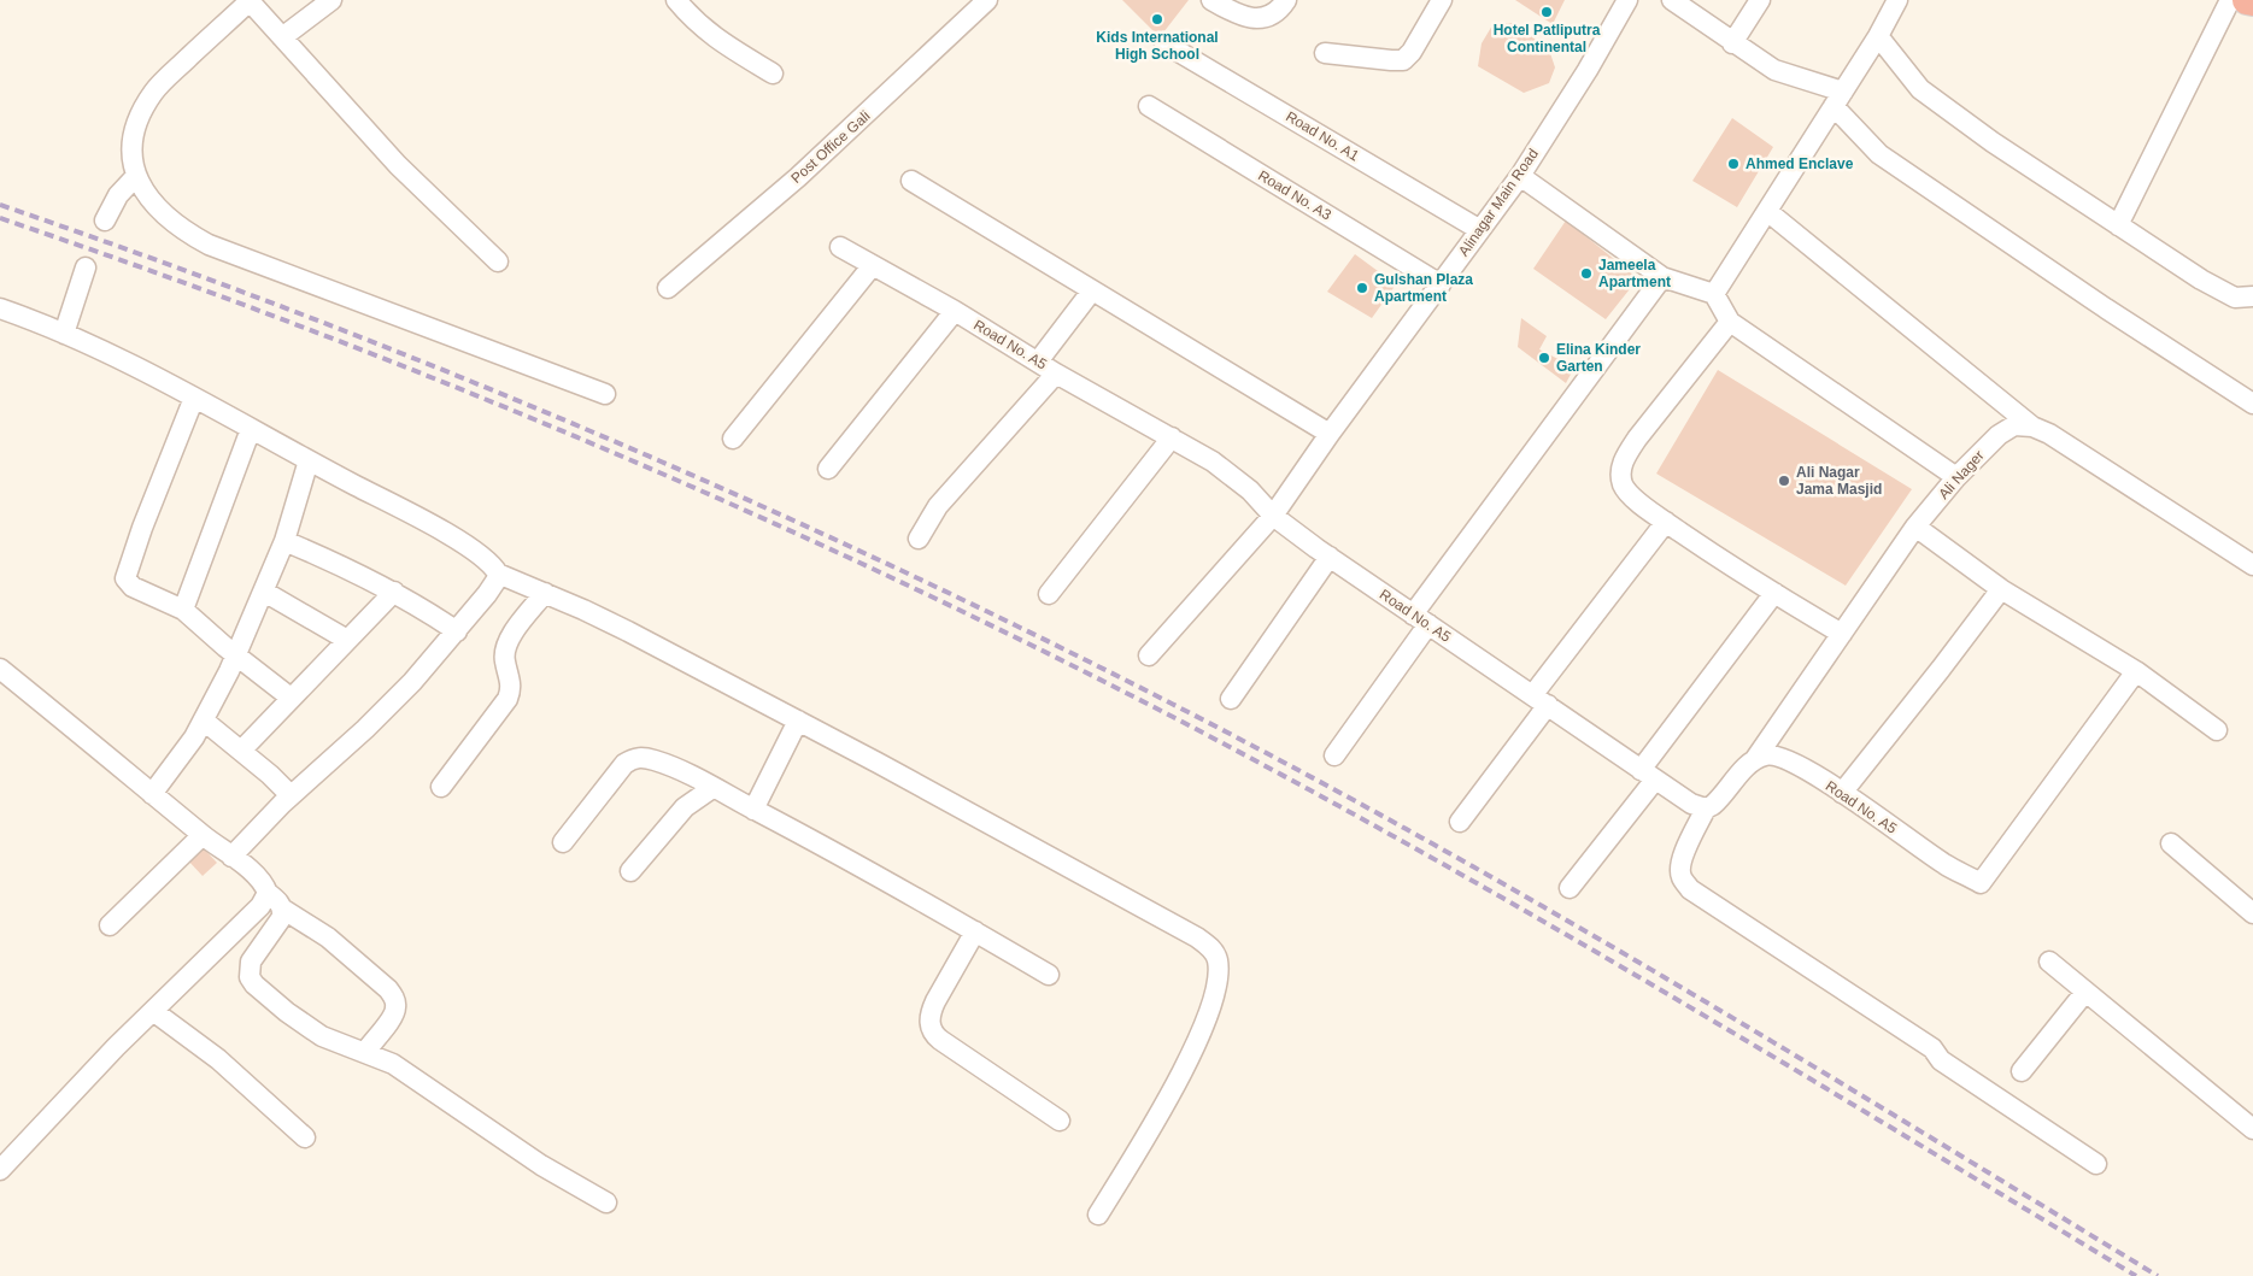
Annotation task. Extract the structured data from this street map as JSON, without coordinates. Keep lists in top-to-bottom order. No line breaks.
{"streets":{"street":["Road No. A1","Post Office Gali","Road No. A3","Alinagar Main Road","Road No. A5","Ali Nager"]},"crossings":[["Road No. A1","Alinagar Main Road"],["Road No. A3","Alinagar Main Road"],["Alinagar Main Road","Road No. A5"],["Road No. A5","Ali Nager"]],"places":["Hotel Patliputra Continental","Kids International High School","Ahmed Enclave","Jameela Apartment","Gulshan Plaza Apartment","Elina Kinder Garten","Ali Nagar Jama Masjid"]}
